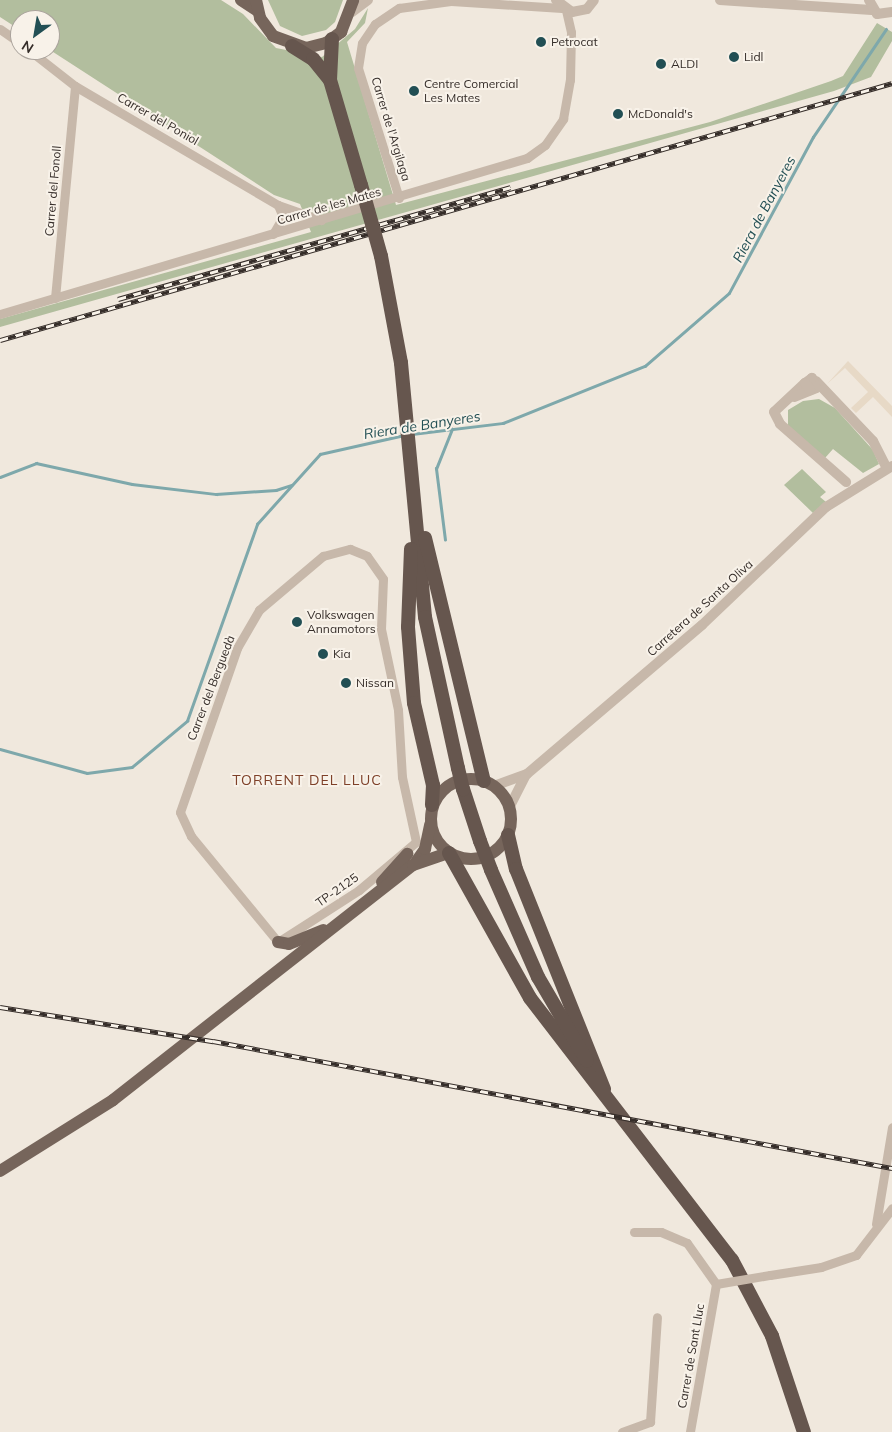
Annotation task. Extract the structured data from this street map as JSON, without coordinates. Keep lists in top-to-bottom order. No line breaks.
{"streets":{"street":["Carrer del Poniol","Carrer de l'Argilaga","Carrer del Fonoll","Carrer de les Mates","Carretera de Santa Oliva","Carrer del Berguedà","TP-2125","Carrer de Sant Lluc"]},"crossings":[["Carrer del Poniol","Carrer del Fonoll"],["Carrer del Poniol","Carrer de les Mates"],["Carrer de l'Argilaga","Carrer de les Mates"],["Carrer del Fonoll","Carrer de les Mates"],["Carrer del Berguedà","TP-2125"]],"districts":["TORRENT DEL LLUC"],"water":["Riera de Banyeres"],"places":["Petrocat","Lidl","ALDI","Centre Comercial Les Mates","McDonald's","Volkswagen Annamotors","Kia","Nissan"],"north":"bottom left"}
